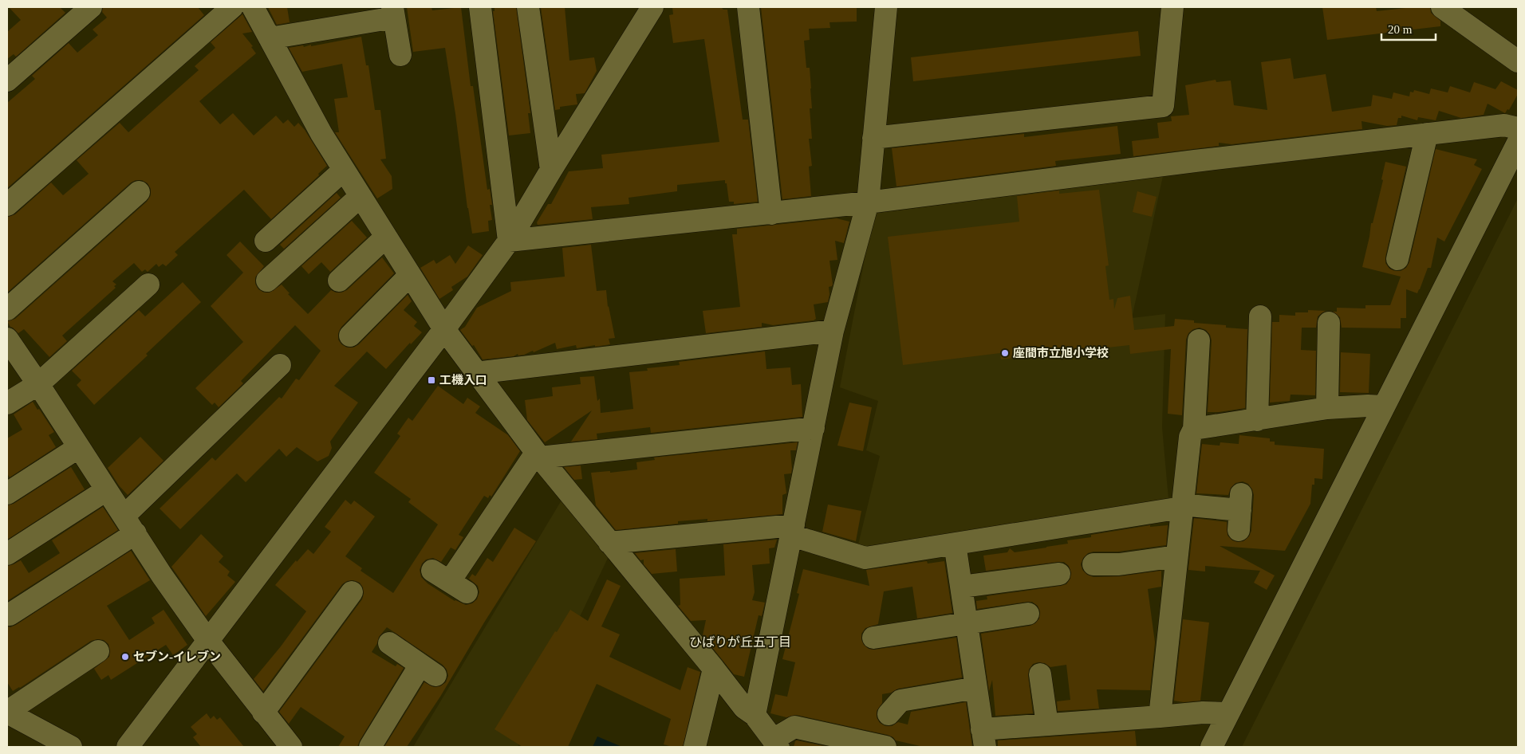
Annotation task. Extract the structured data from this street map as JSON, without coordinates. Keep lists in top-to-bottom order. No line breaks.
{"districts":["ひばりが丘五丁目"],"places":{"other":["座間市立旭小学校","セブン-イレブン"],"transit":["工機入口"]},"scale_bar":"20 m"}
